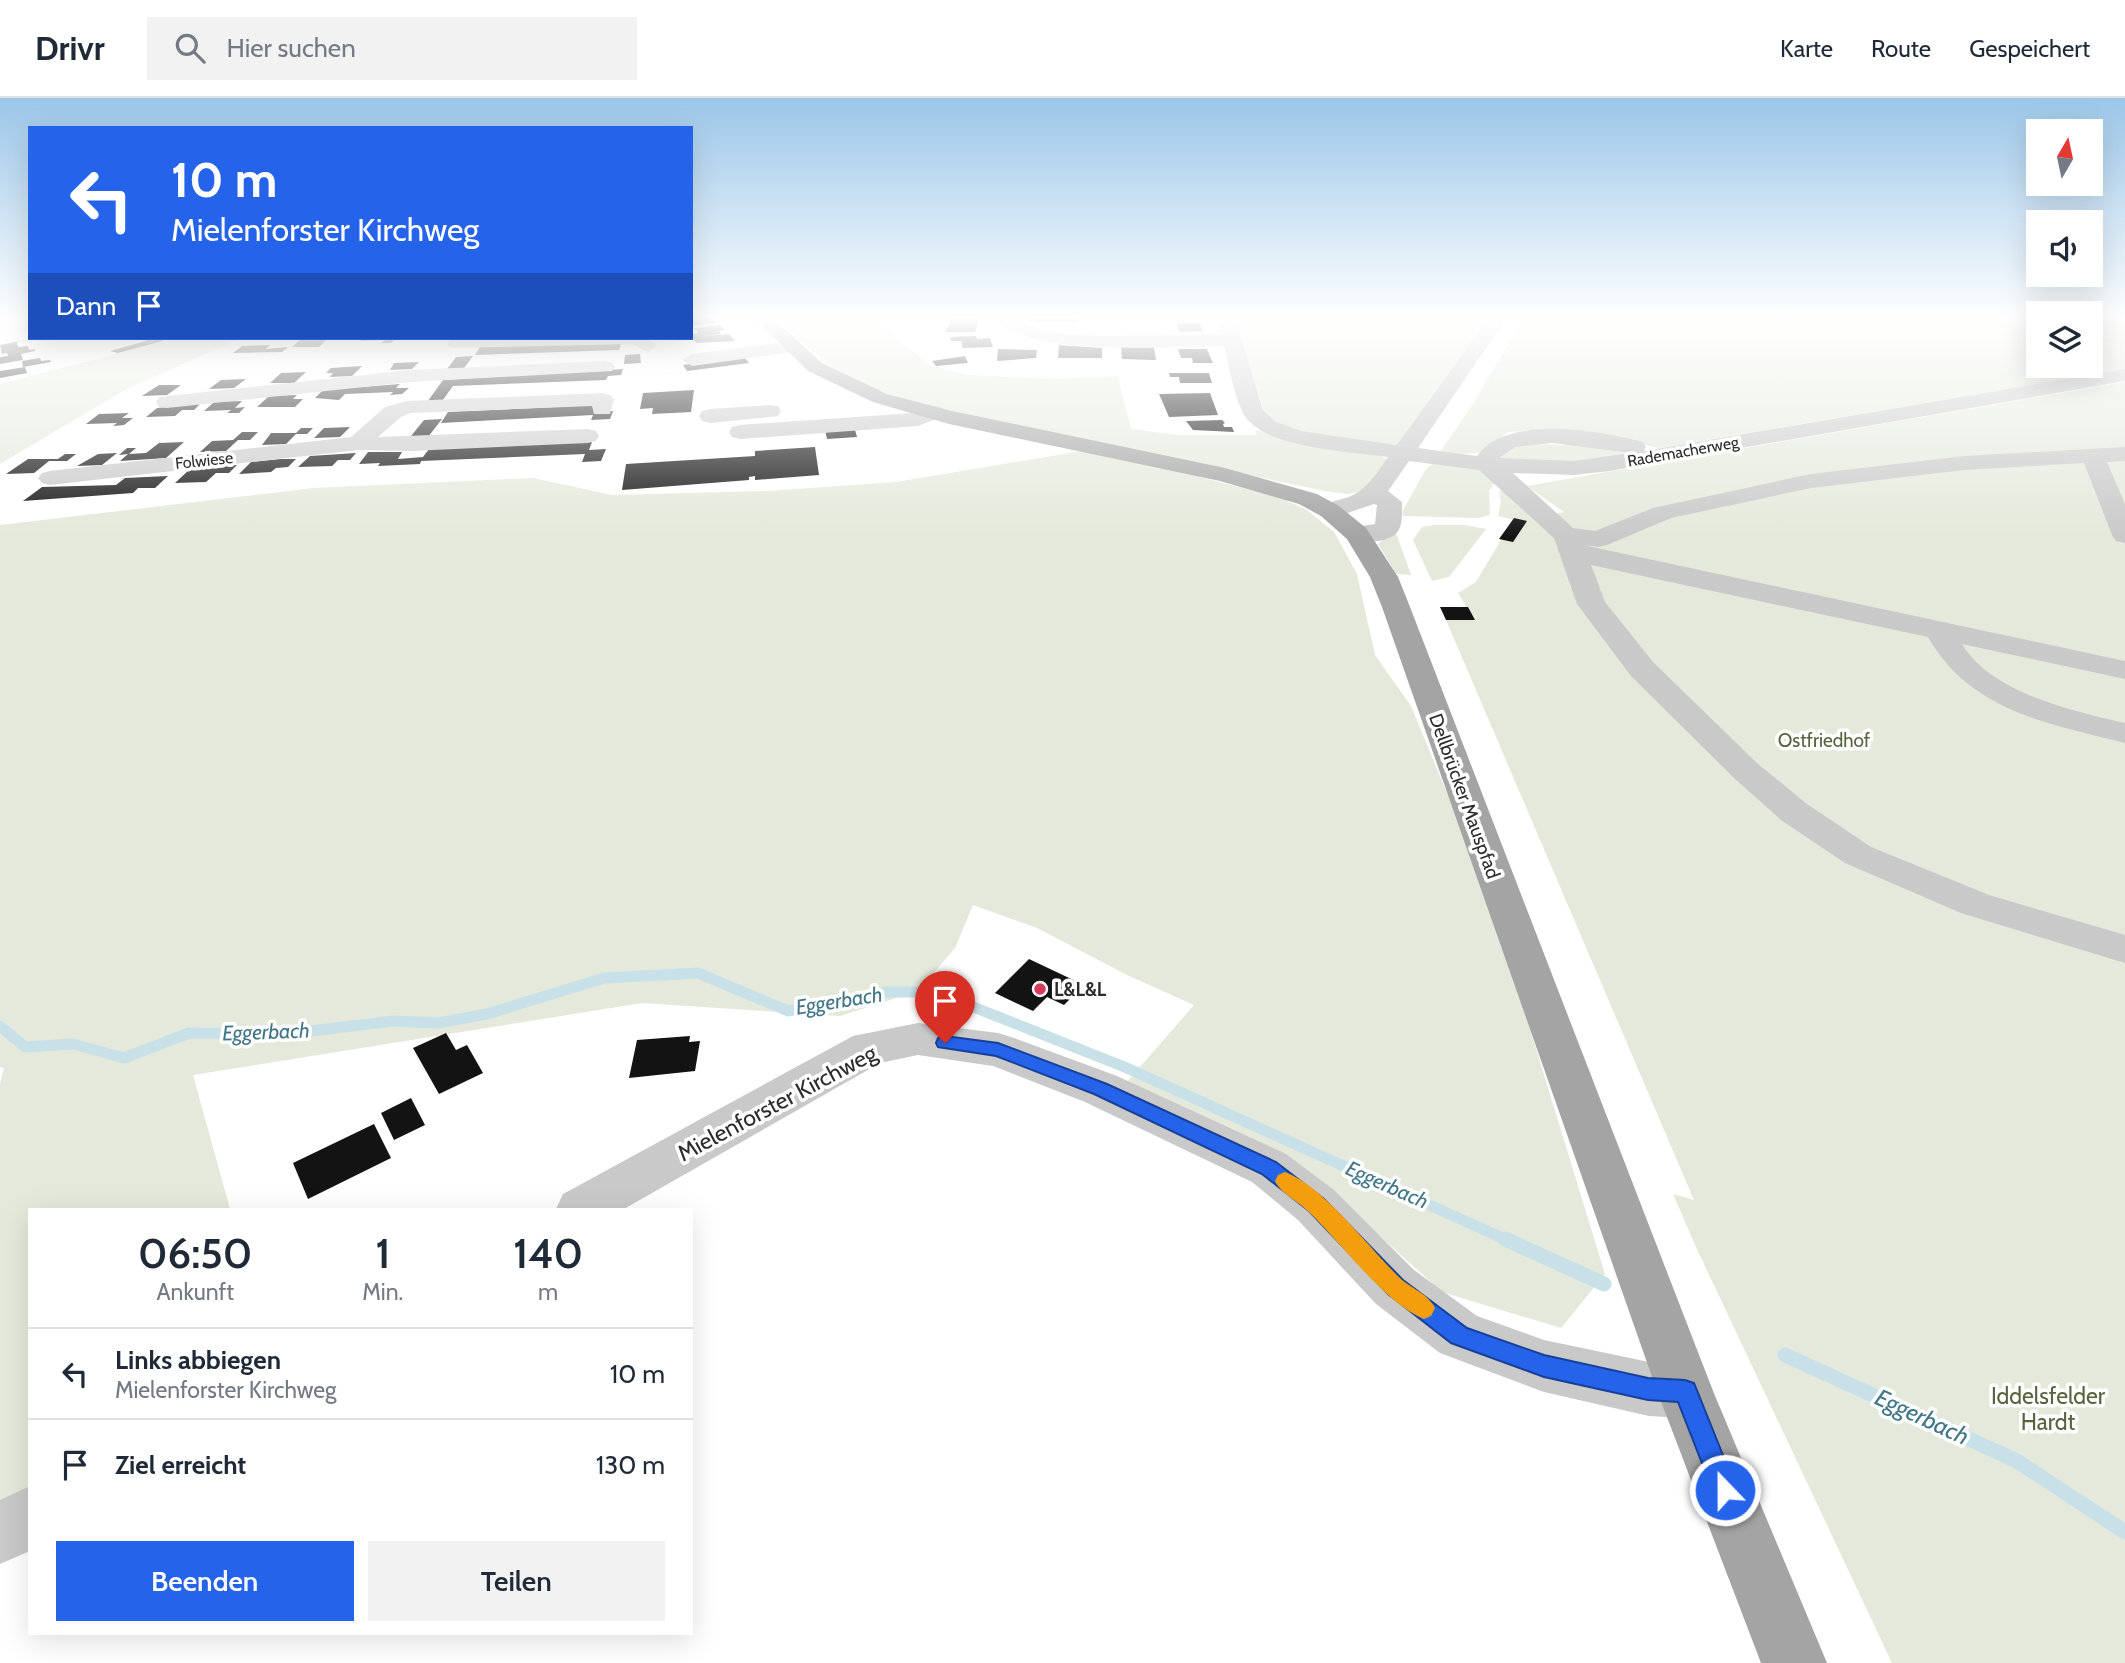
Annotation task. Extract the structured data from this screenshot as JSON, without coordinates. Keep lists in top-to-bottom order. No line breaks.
{"streets":{"main road":["Dellbrücker Mauspfad"],"street":["Rademacherweg","Folwiese","Mielenforster Kirchweg"]},"crossings":[["Dellbrücker Mauspfad","Mielenforster Kirchweg"]],"water":["Eggerbach"],"parks":["Ostfriedhof","Iddelsfelder Hardt"],"places":["L&L&L"],"north":"top","page":{"header":"Drivr","search":"Hier suchen","nav":["Karte","Route","Gespeichert"],"turn":["10 m","Mielenforster Kirchweg"],"then":"Dann","eta":["06:50","Ankunft","1","Min.","140","m"],"list":[{"name":"Links abbiegen","note":"Mielenforster Kirchweg","value":"10 m"},{"name":"Ziel erreicht","value":"130 m"}],"buttons":["Beenden","Teilen"]}}
